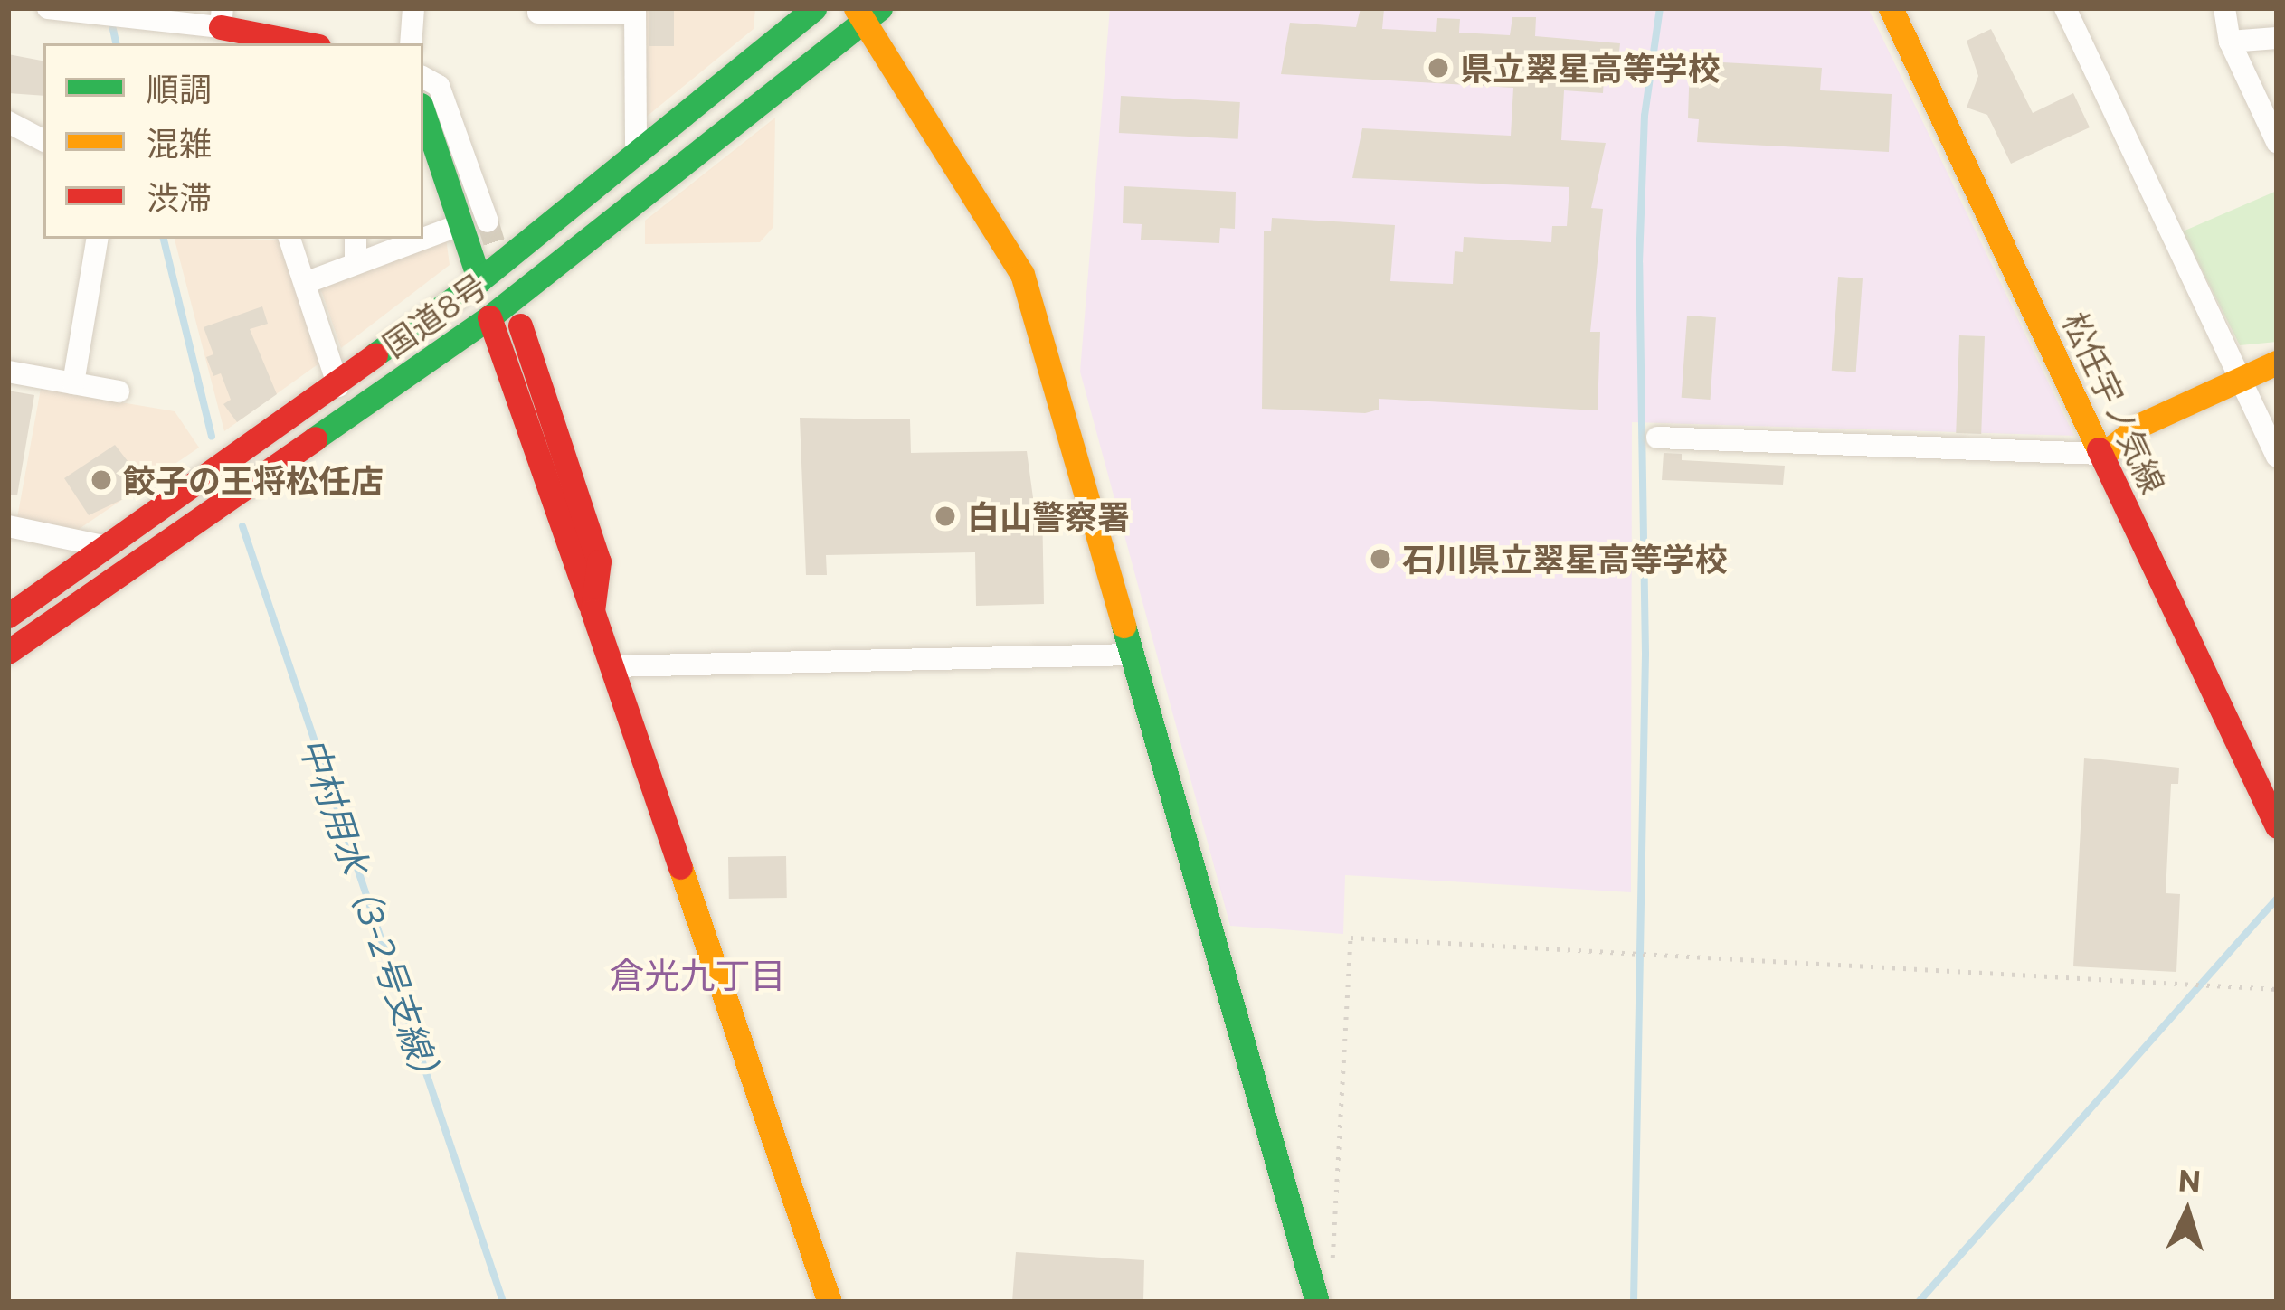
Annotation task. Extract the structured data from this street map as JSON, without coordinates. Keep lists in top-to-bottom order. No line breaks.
{"streets":{"main road":["国道8号","松任宇ノ気線"]},"districts":["倉光九丁目"],"water":["中村用水（3-2号支線）"],"places":["県立翠星高等学校","餃子の王将松任店","白山警察署","石川県立翠星高等学校"],"legend":["順調","混雑","渋滞"],"north":"top"}
